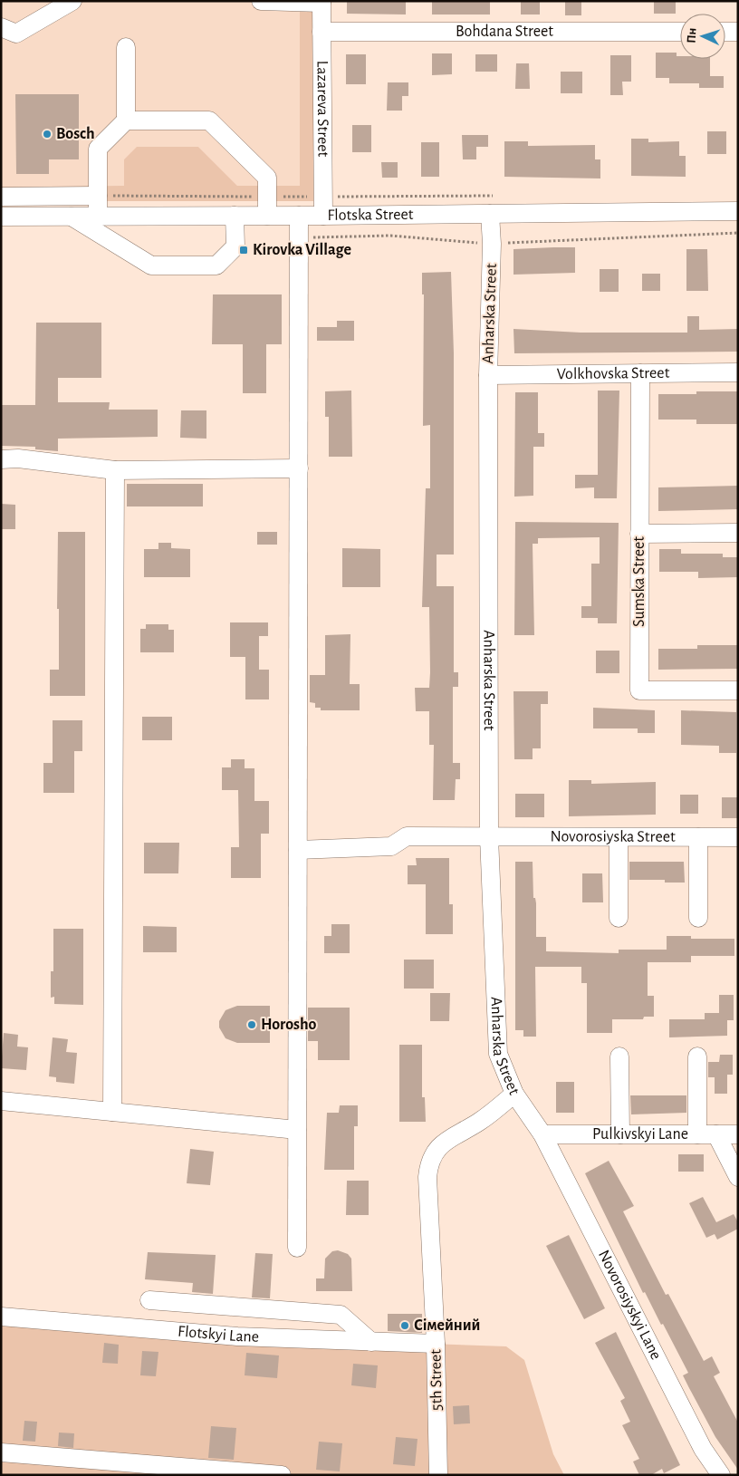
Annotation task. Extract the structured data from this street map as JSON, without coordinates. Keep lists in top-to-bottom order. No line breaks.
{"streets":{"street":["Bohdana Street","Lazareva Street","Flotska Street","Anharska Street","Volkhovska Street","Sumska Street","Novorosiyska Street","Pulkivskyi Lane","Novorosiyskyi Lane","Flotskyi Lane","5th Street"]},"crossings":[["Bohdana Street","Lazareva Street"],["Lazareva Street","Flotska Street"],["Flotska Street","Anharska Street"],["Anharska Street","Volkhovska Street"],["Anharska Street","Novorosiyska Street"],["Anharska Street","Pulkivskyi Lane"],["Anharska Street","Novorosiyskyi Lane"],["Anharska Street","5th Street"],["Volkhovska Street","Sumska Street"],["Pulkivskyi Lane","Novorosiyskyi Lane"],["Flotskyi Lane","5th Street"]],"places":{"other":["Bosch","Horosho","Сімейний"],"transit":["Kirovka Village"]},"north":"left"}
